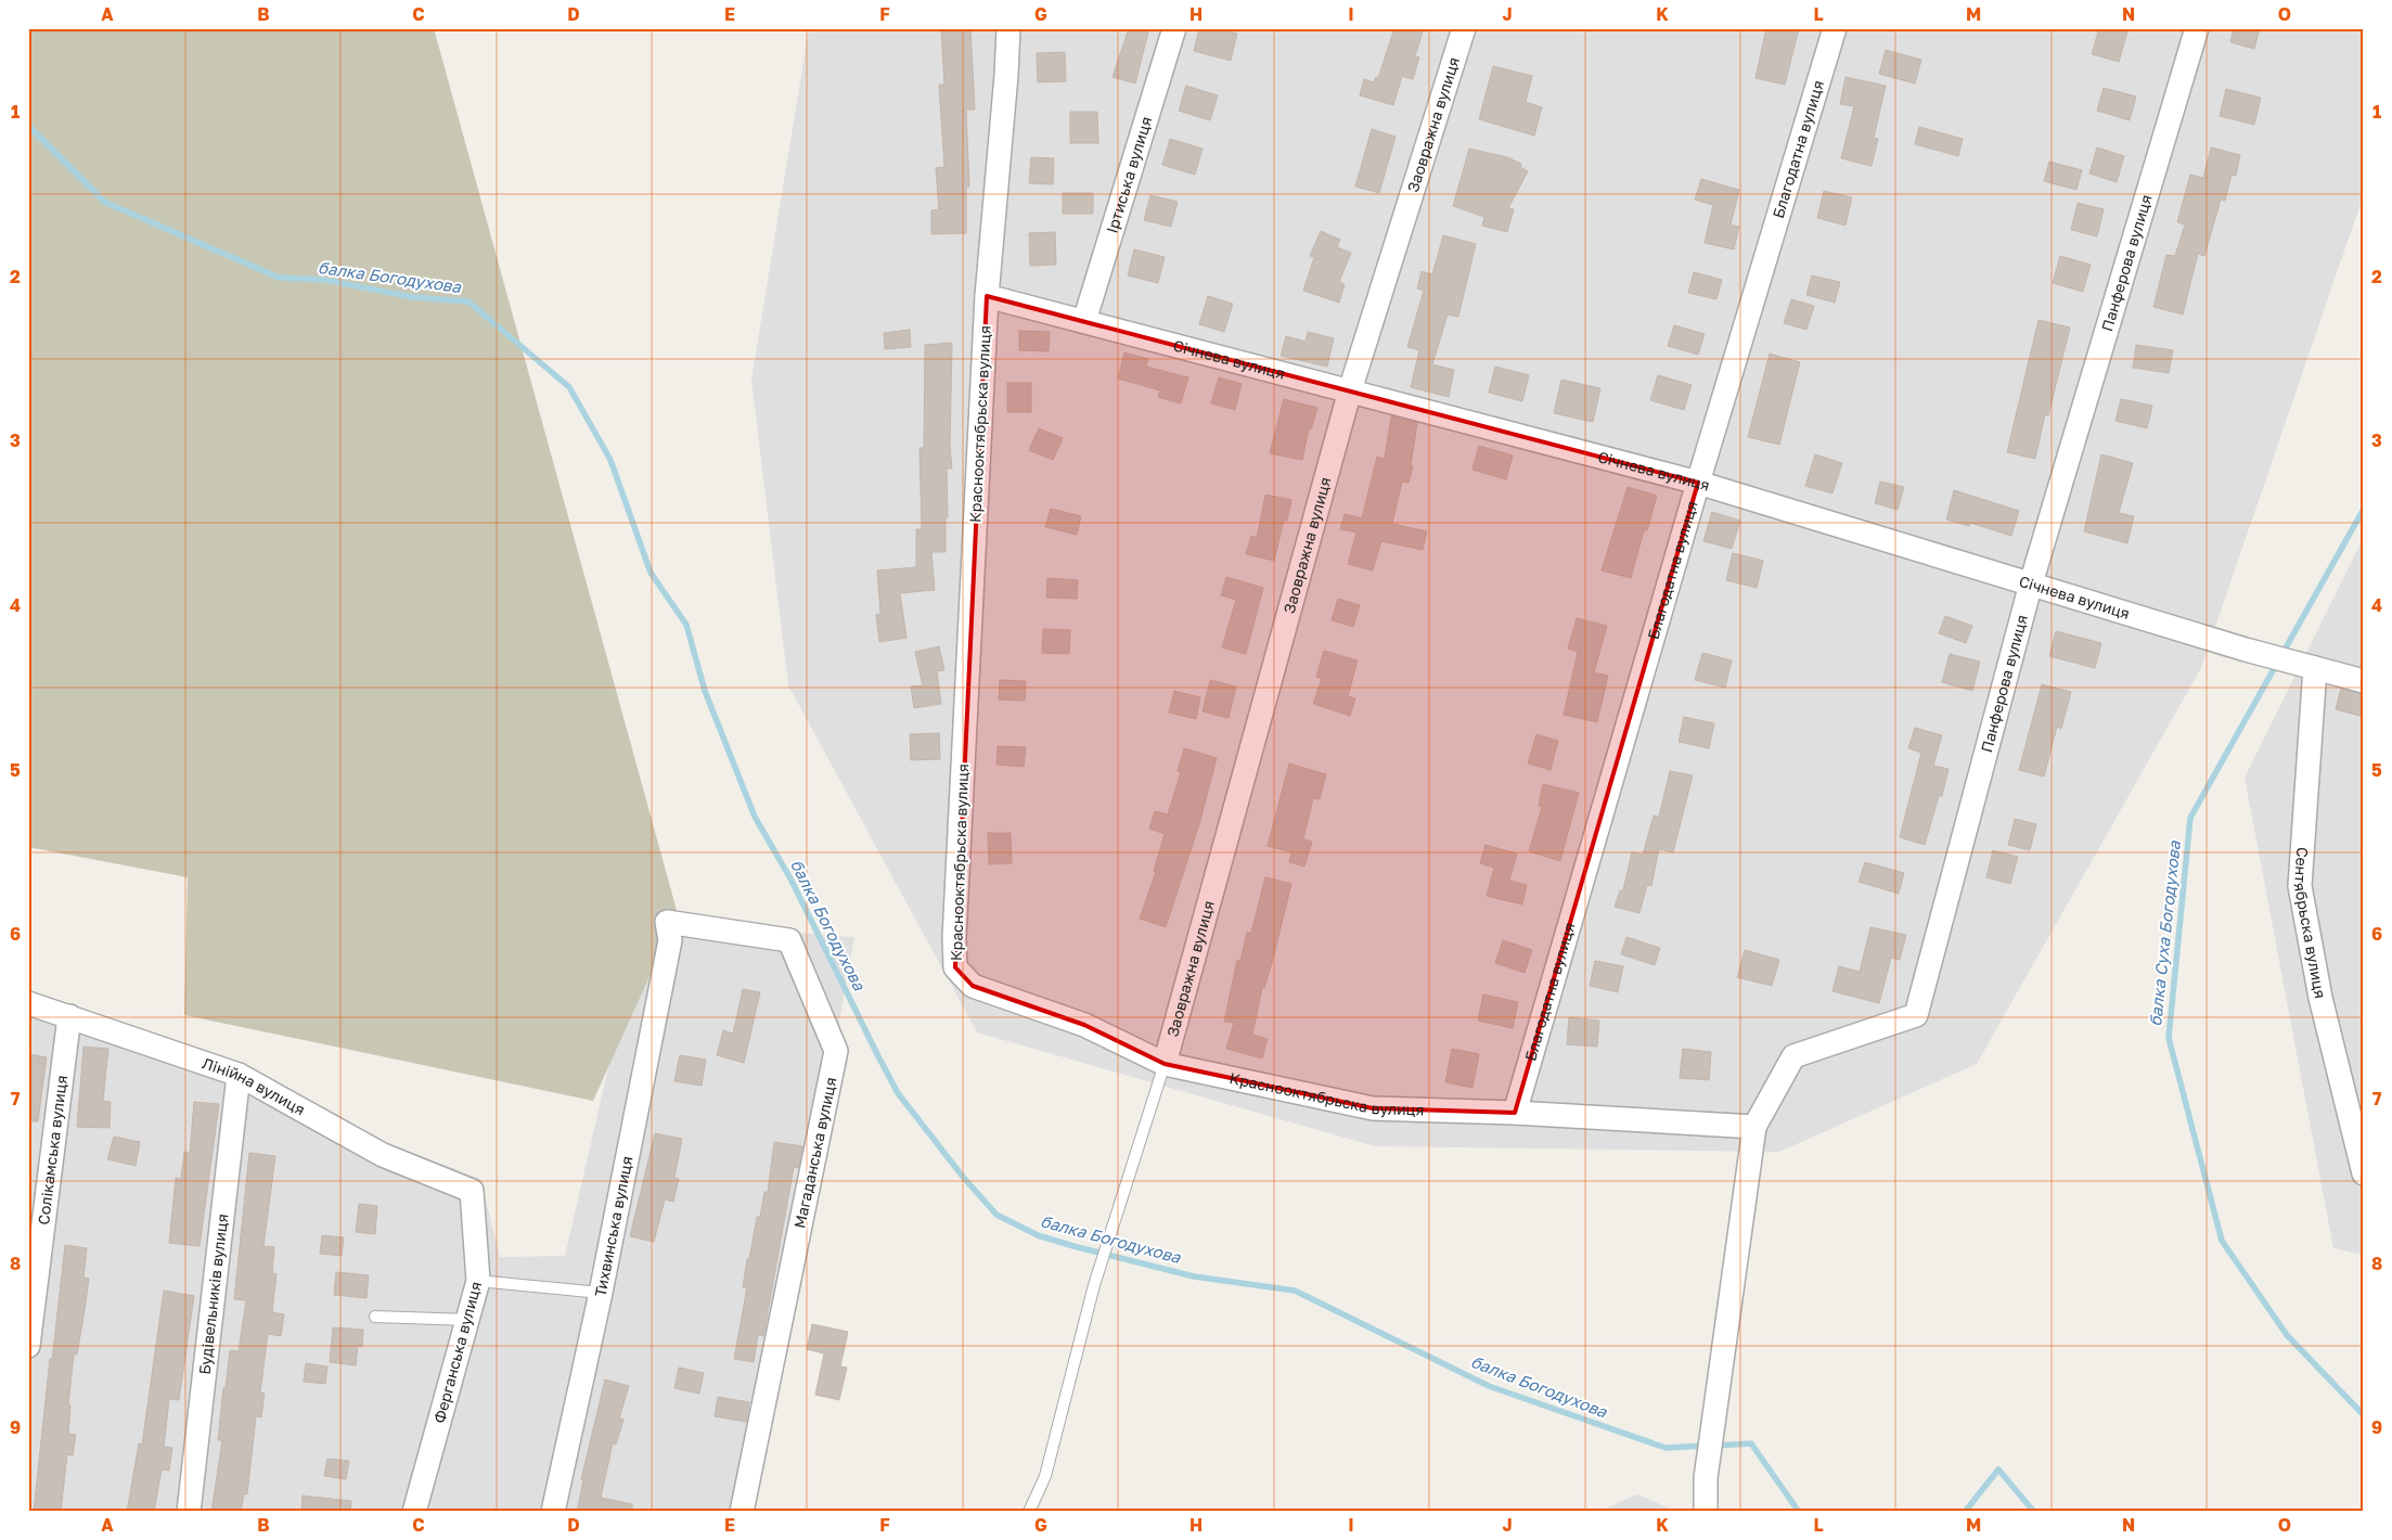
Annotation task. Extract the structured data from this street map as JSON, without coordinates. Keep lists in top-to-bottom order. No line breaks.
{"streets":{"street":["Заовражна вулиця","Благодатна вулиця","Іртиська вулиця","Панферова вулиця","Січнева вулиця","Краснооктябрьска вулиця","Сентябрьска вулиця","Лінійна вулиця","Солікамська вулиця","Магаданська вулиця","Тихвинська вулиця","Будівельників вулиця","Ферганська вулиця"]},"crossings":[["Заовражна вулиця","Січнева вулиця"],["Заовражна вулиця","Краснооктябрьска вулиця"],["Благодатна вулиця","Січнева вулиця"],["Благодатна вулиця","Краснооктябрьска вулиця"],["Іртиська вулиця","Січнева вулиця"],["Панферова вулиця","Січнева вулиця"],["Панферова вулиця","Краснооктябрьска вулиця"],["Січнева вулиця","Краснооктябрьска вулиця"],["Січнева вулиця","Сентябрьска вулиця"],["Лінійна вулиця","Солікамська вулиця"],["Лінійна вулиця","Будівельників вулиця"],["Лінійна вулиця","Ферганська вулиця"],["Магаданська вулиця","Тихвинська вулиця"]],"water":["балка Богодухова","балка Суха Богодухова"],"grid":{"columns":["A","B","C","D","E","F","G","H","I","J","K","L","M","N","O"],"rows":["1","2","3","4","5","6","7","8","9"]}}
